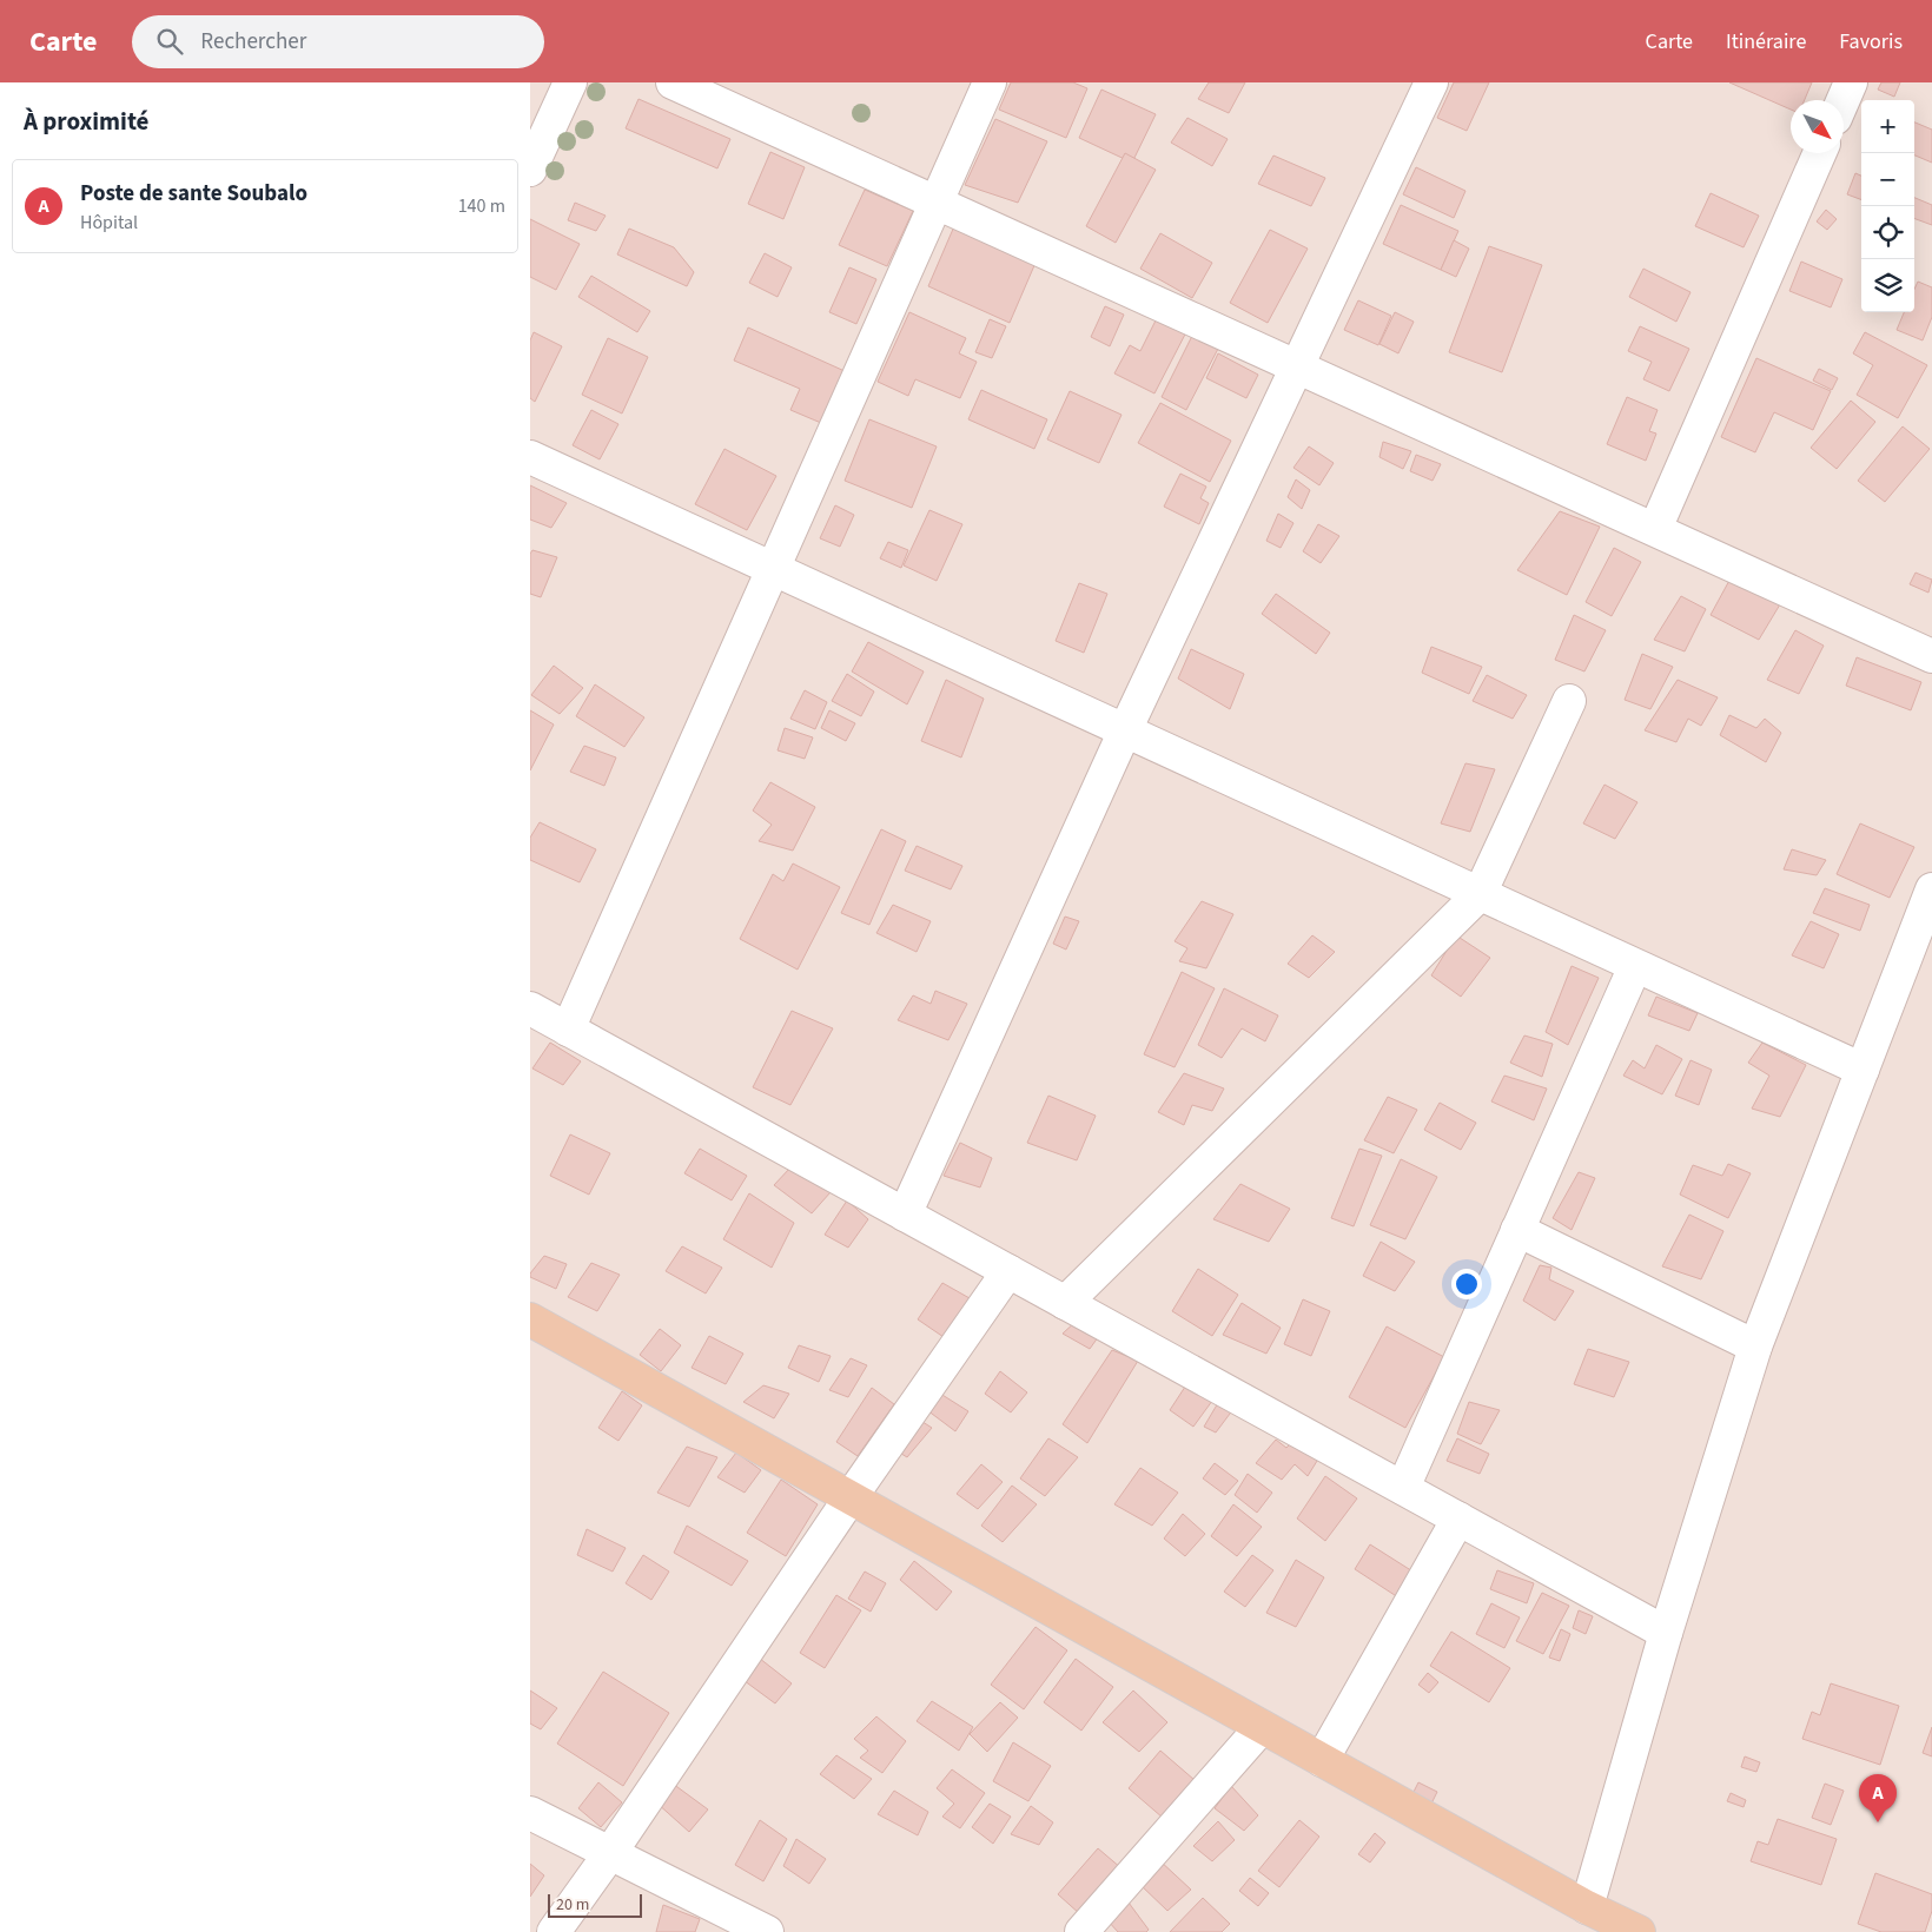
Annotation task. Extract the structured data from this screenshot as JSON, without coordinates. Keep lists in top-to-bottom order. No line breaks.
{"scale_bar":"20 m","north":"bottom right","page":{"header":"Carte","search":"Rechercher","nav":["Carte","Itinéraire","Favoris"],"heading":"À proximité","map_buttons":["+","−"],"list":[{"mark":"A","name":"Poste de sante Soubalo","note":"Hôpital","value":"140 m"}],"pins":"A","scale":"20 m"}}
